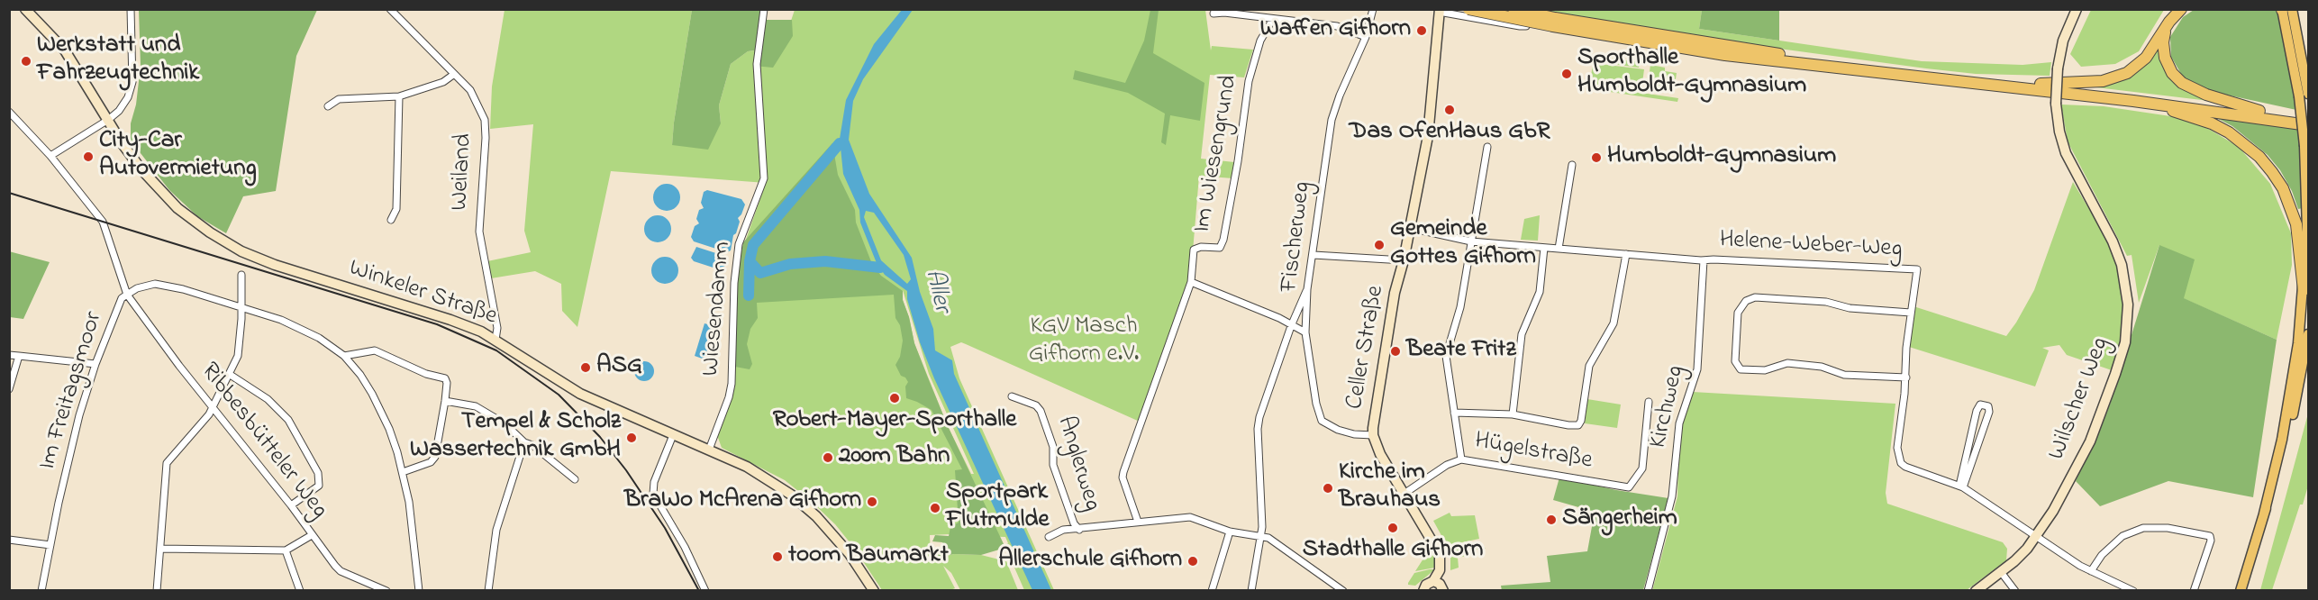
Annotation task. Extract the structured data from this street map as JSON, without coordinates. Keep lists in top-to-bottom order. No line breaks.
{"streets":{"street":["Im Wiesengrund","Weiland","Fischerweg","Helene-Weber-Weg","Winkeler Straße","Wiesendamm","Celler Straße","Im Freitagsmoor","Wilscher Weg","Kirchweg","Ribbesbütteler Weg","Hügelstraße","Anglerweg"]},"crossings":[["Weiland","Winkeler Straße"],["Fischerweg","Celler Straße"],["Helene-Weber-Weg","Celler Straße"],["Helene-Weber-Weg","Kirchweg"],["Winkeler Straße","Wiesendamm"],["Celler Straße","Hügelstraße"],["Im Freitagsmoor","Ribbesbütteler Weg"]],"water":["Aller"],"parks":["KGV Masch Gifhorn e.V."],"places":["Waffen Gifhorn","Werkstatt und Fahrzeugtechnik","Sporthalle Humboldt-Gymnasium","Das OfenHaus GbR","City-Car Autovermietung","Humboldt-Gymnasium","Gemeinde Gottes Gifhorn","Beate Fritz","ASG","Robert-Mayer-Sporthalle","Tempel & Scholz Wassertechnik GmbH","200m Bahn","Kirche im Brauhaus","BraWo McArena Gifhorn","Sportpark Flutmulde","Sängerheim","Stadthalle Gifhorn","toom Baumarkt","Allerschule Gifhorn"]}
